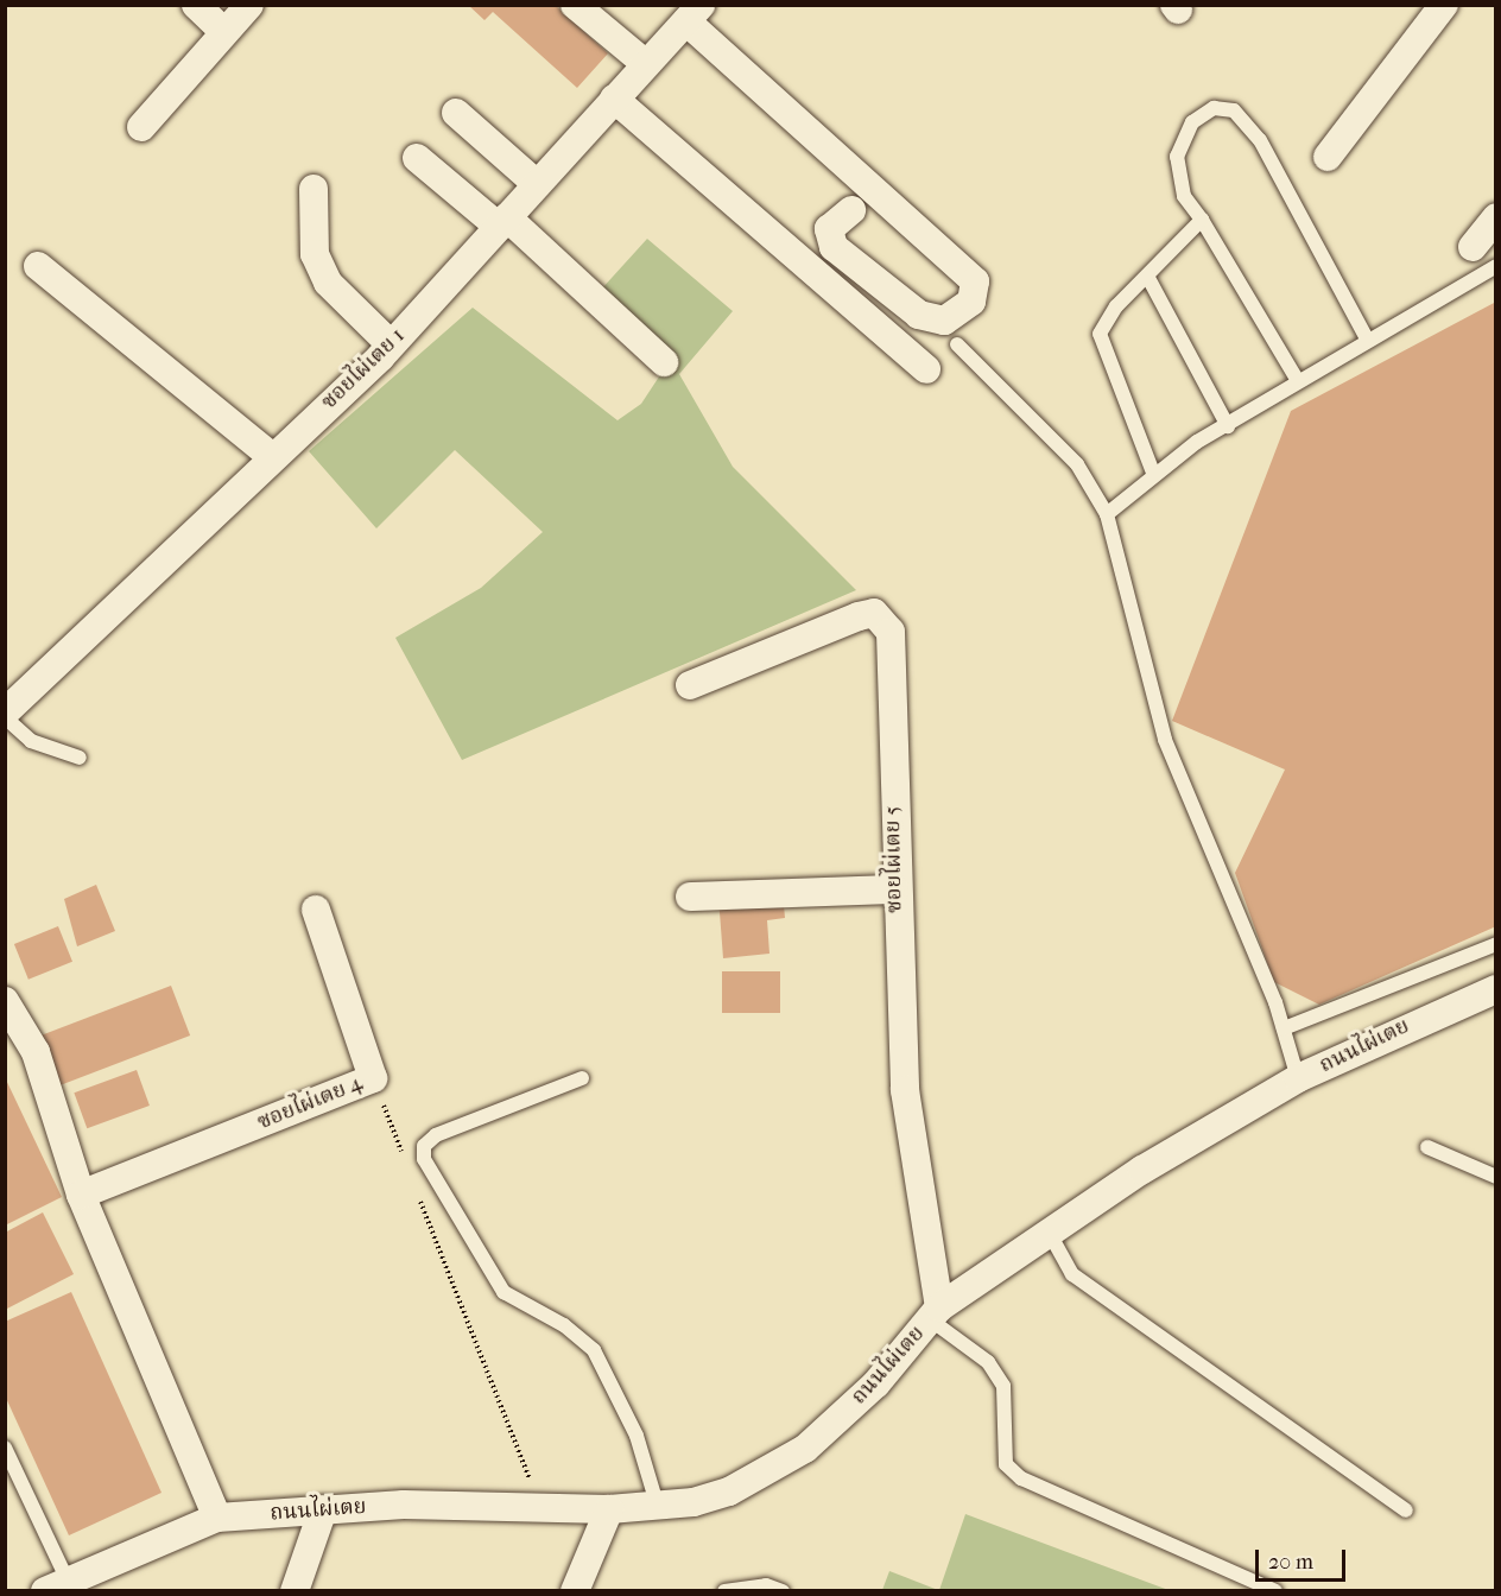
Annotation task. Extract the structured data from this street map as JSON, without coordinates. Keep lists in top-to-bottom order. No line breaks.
{"streets":{"street":["ซอยไผ่เตย 1","ซอยไผ่เตย 5","ถนนไผ่เตย","ซอยไผ่เตย 4"]},"crossings":[["ซอยไผ่เตย 5","ถนนไผ่เตย"]],"scale_bar":"20 m"}
